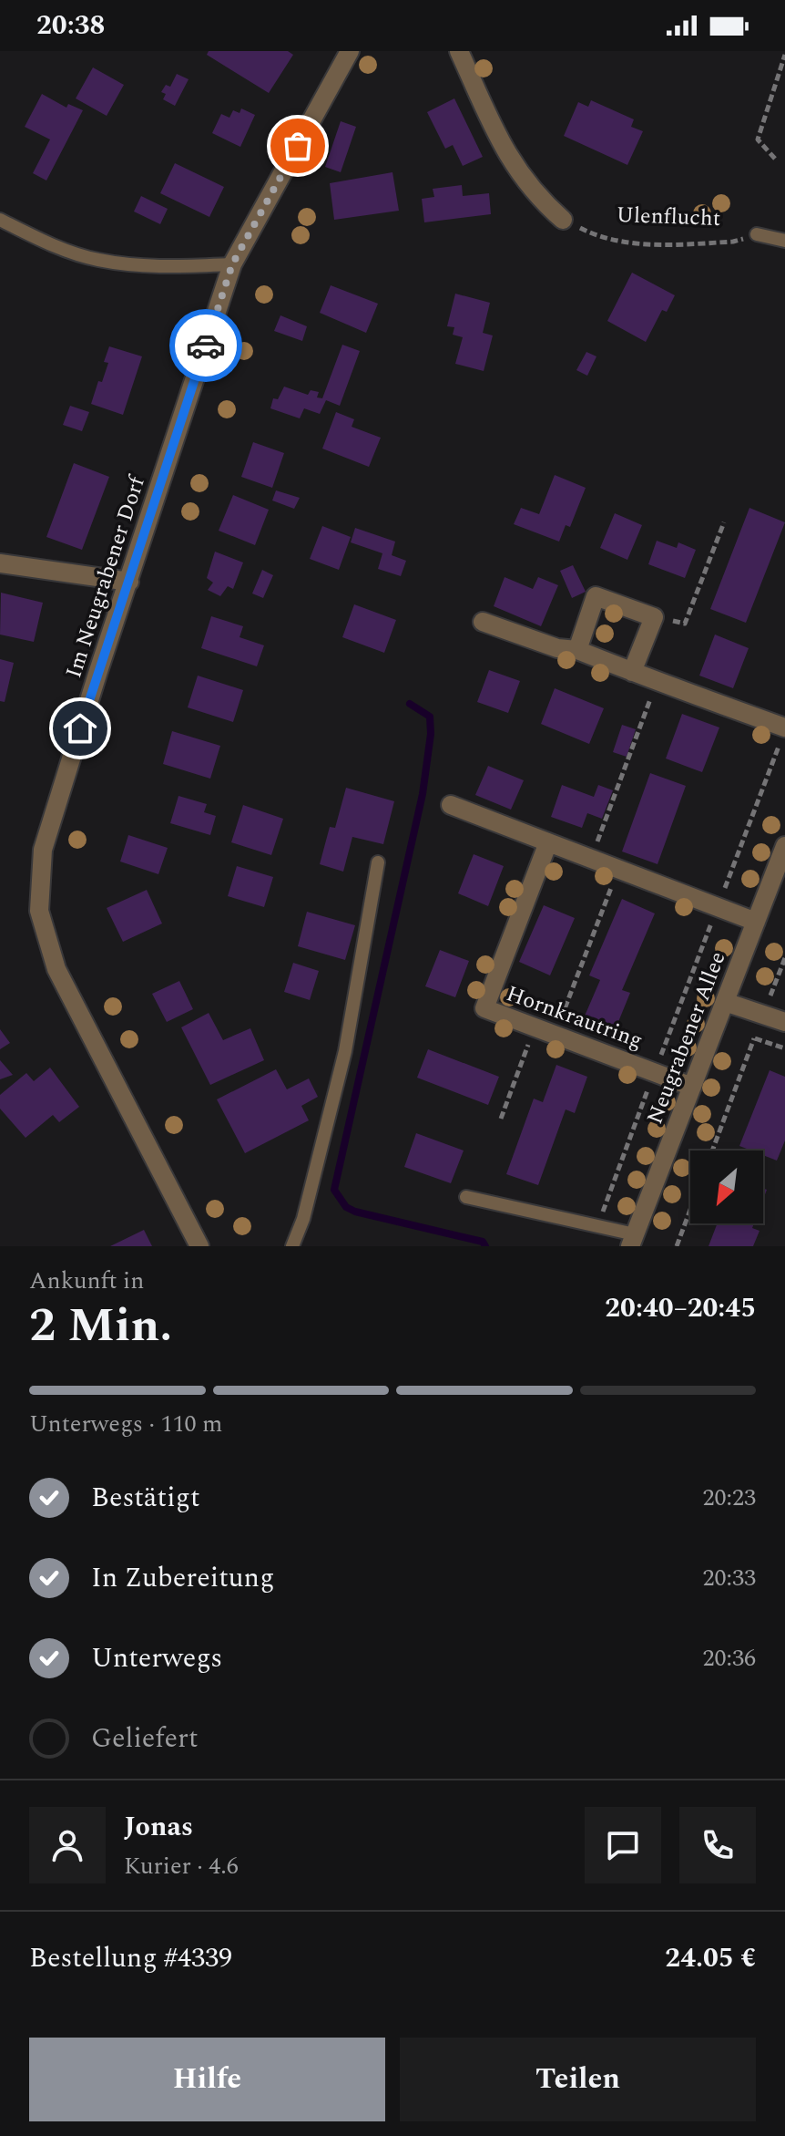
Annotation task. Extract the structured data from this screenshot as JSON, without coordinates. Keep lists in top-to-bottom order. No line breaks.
{"streets":{"street":["Im Neugrabener Dorf","Hornkrautring","Neugrabener Allee"],"path":["Ulenflucht"]},"crossings":[["Hornkrautring","Neugrabener Allee"]],"north":"bottom left","page":{"status":"20:38","heading":["2 Min.","Ankunft in","20:40–20:45"],"panel":["Jonas","Kurier · 4.6","Bestellung #4339","24.05 €"],"bar":"Unterwegs · 110 m","list":[["Bestätigt","20:23"],["In Zubereitung","20:33"],["Unterwegs","20:36"],"Geliefert"],"buttons":["Hilfe","Teilen"]}}
